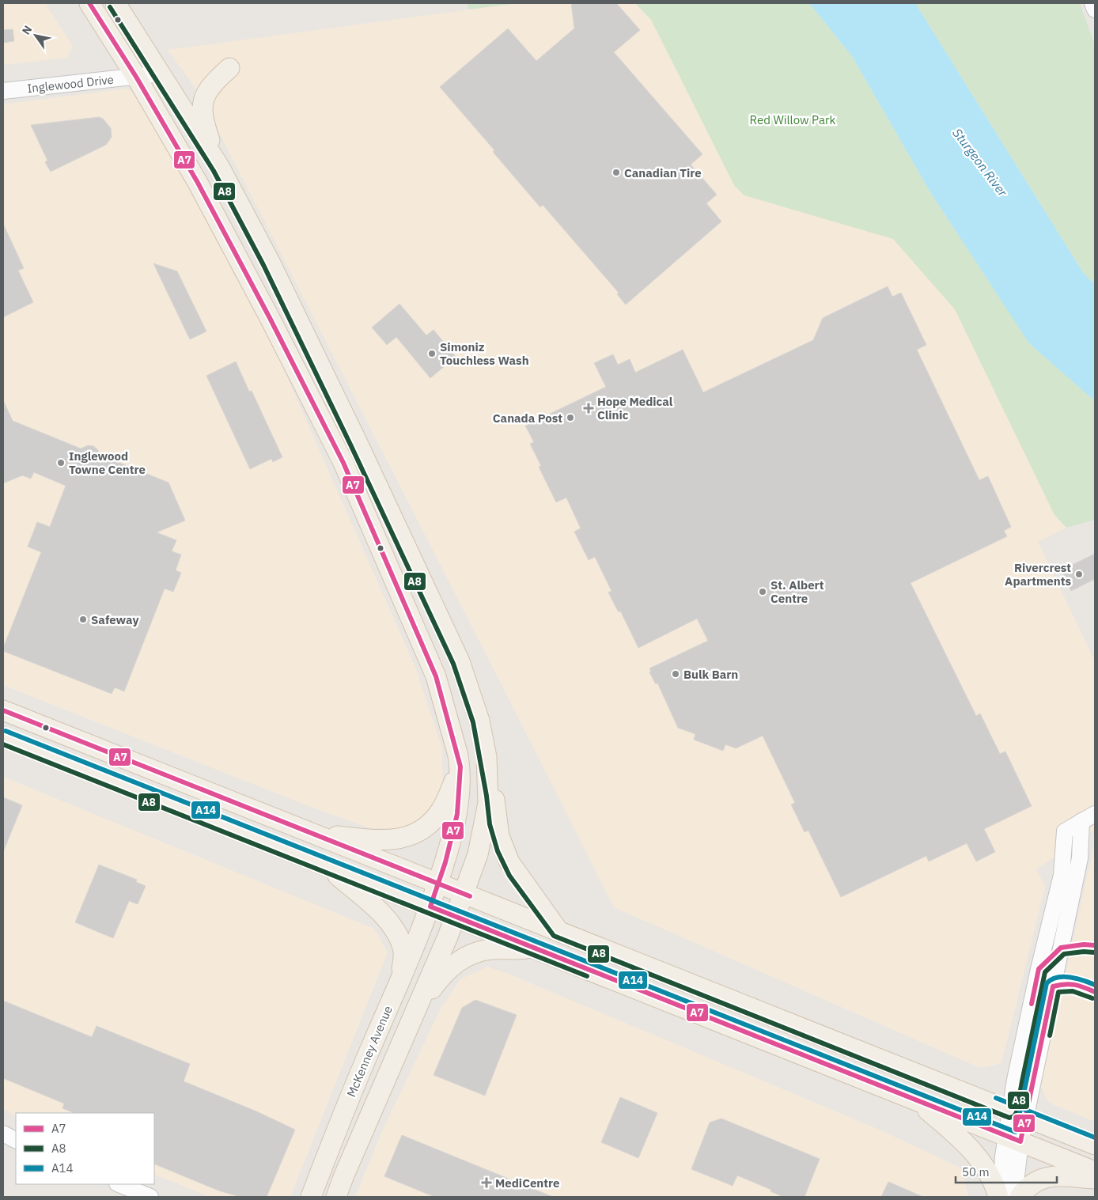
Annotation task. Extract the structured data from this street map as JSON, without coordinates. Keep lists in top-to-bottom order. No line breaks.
{"streets":{"main road":["McKenney Avenue"],"street":["Inglewood Drive"]},"crossings":[["Inglewood Drive","McKenney Avenue"]],"water":["Sturgeon River"],"parks":["Red Willow Park"],"places":{"other":["Canadian Tire","Simoniz Touchless Wash","Canada Post","Inglewood Towne Centre","Rivercrest Apartments","St. Albert Centre","Safeway","Bulk Barn"],"health":["Hope Medical Clinic","MediCentre"]},"lines":["transit line A7","transit line A8","transit line A14"],"legend":["A7","A8","A14"],"scale_bar":"50 m","north":"top left"}
